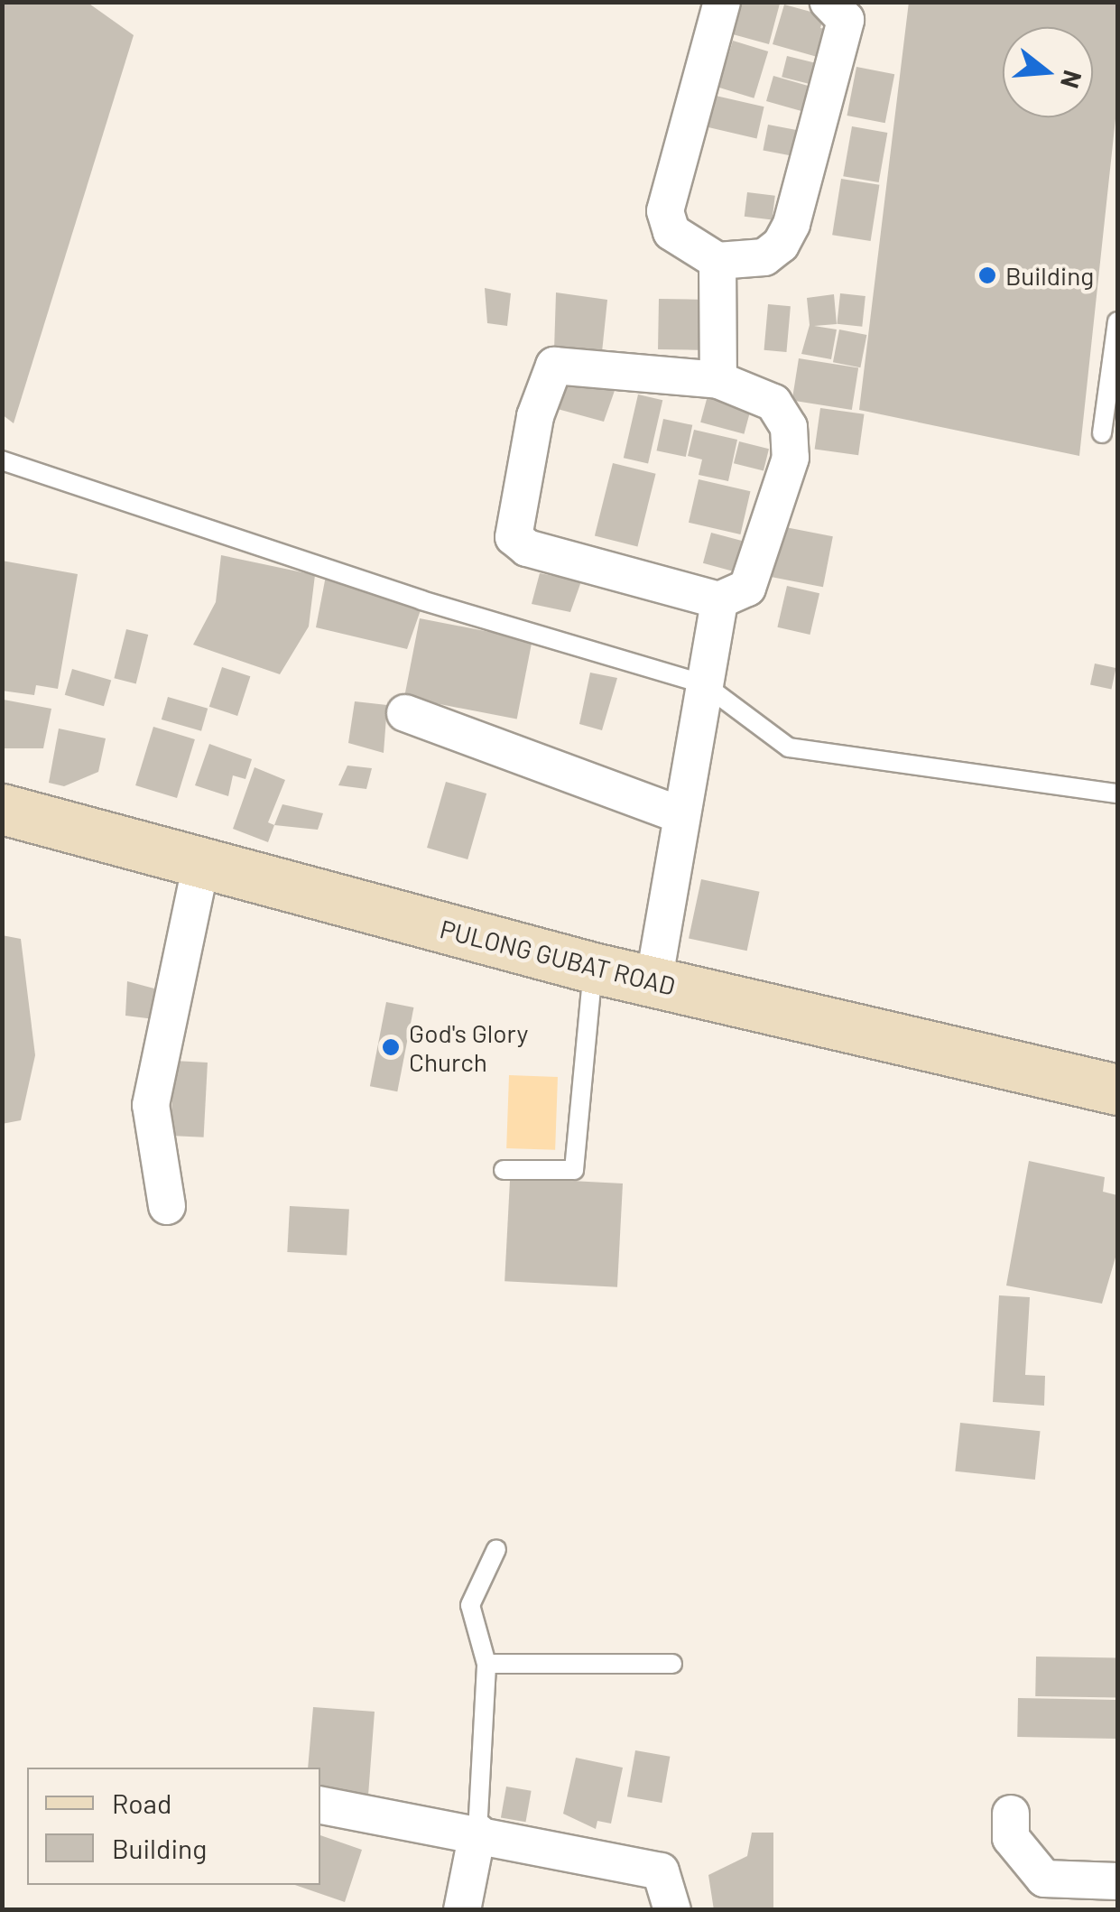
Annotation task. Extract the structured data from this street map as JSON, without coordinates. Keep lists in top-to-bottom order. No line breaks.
{"streets":{"main road":["PULONG GUBAT ROAD"]},"places":["Building","God's Glory Church"],"legend":["Road","Building"],"north":"right"}
